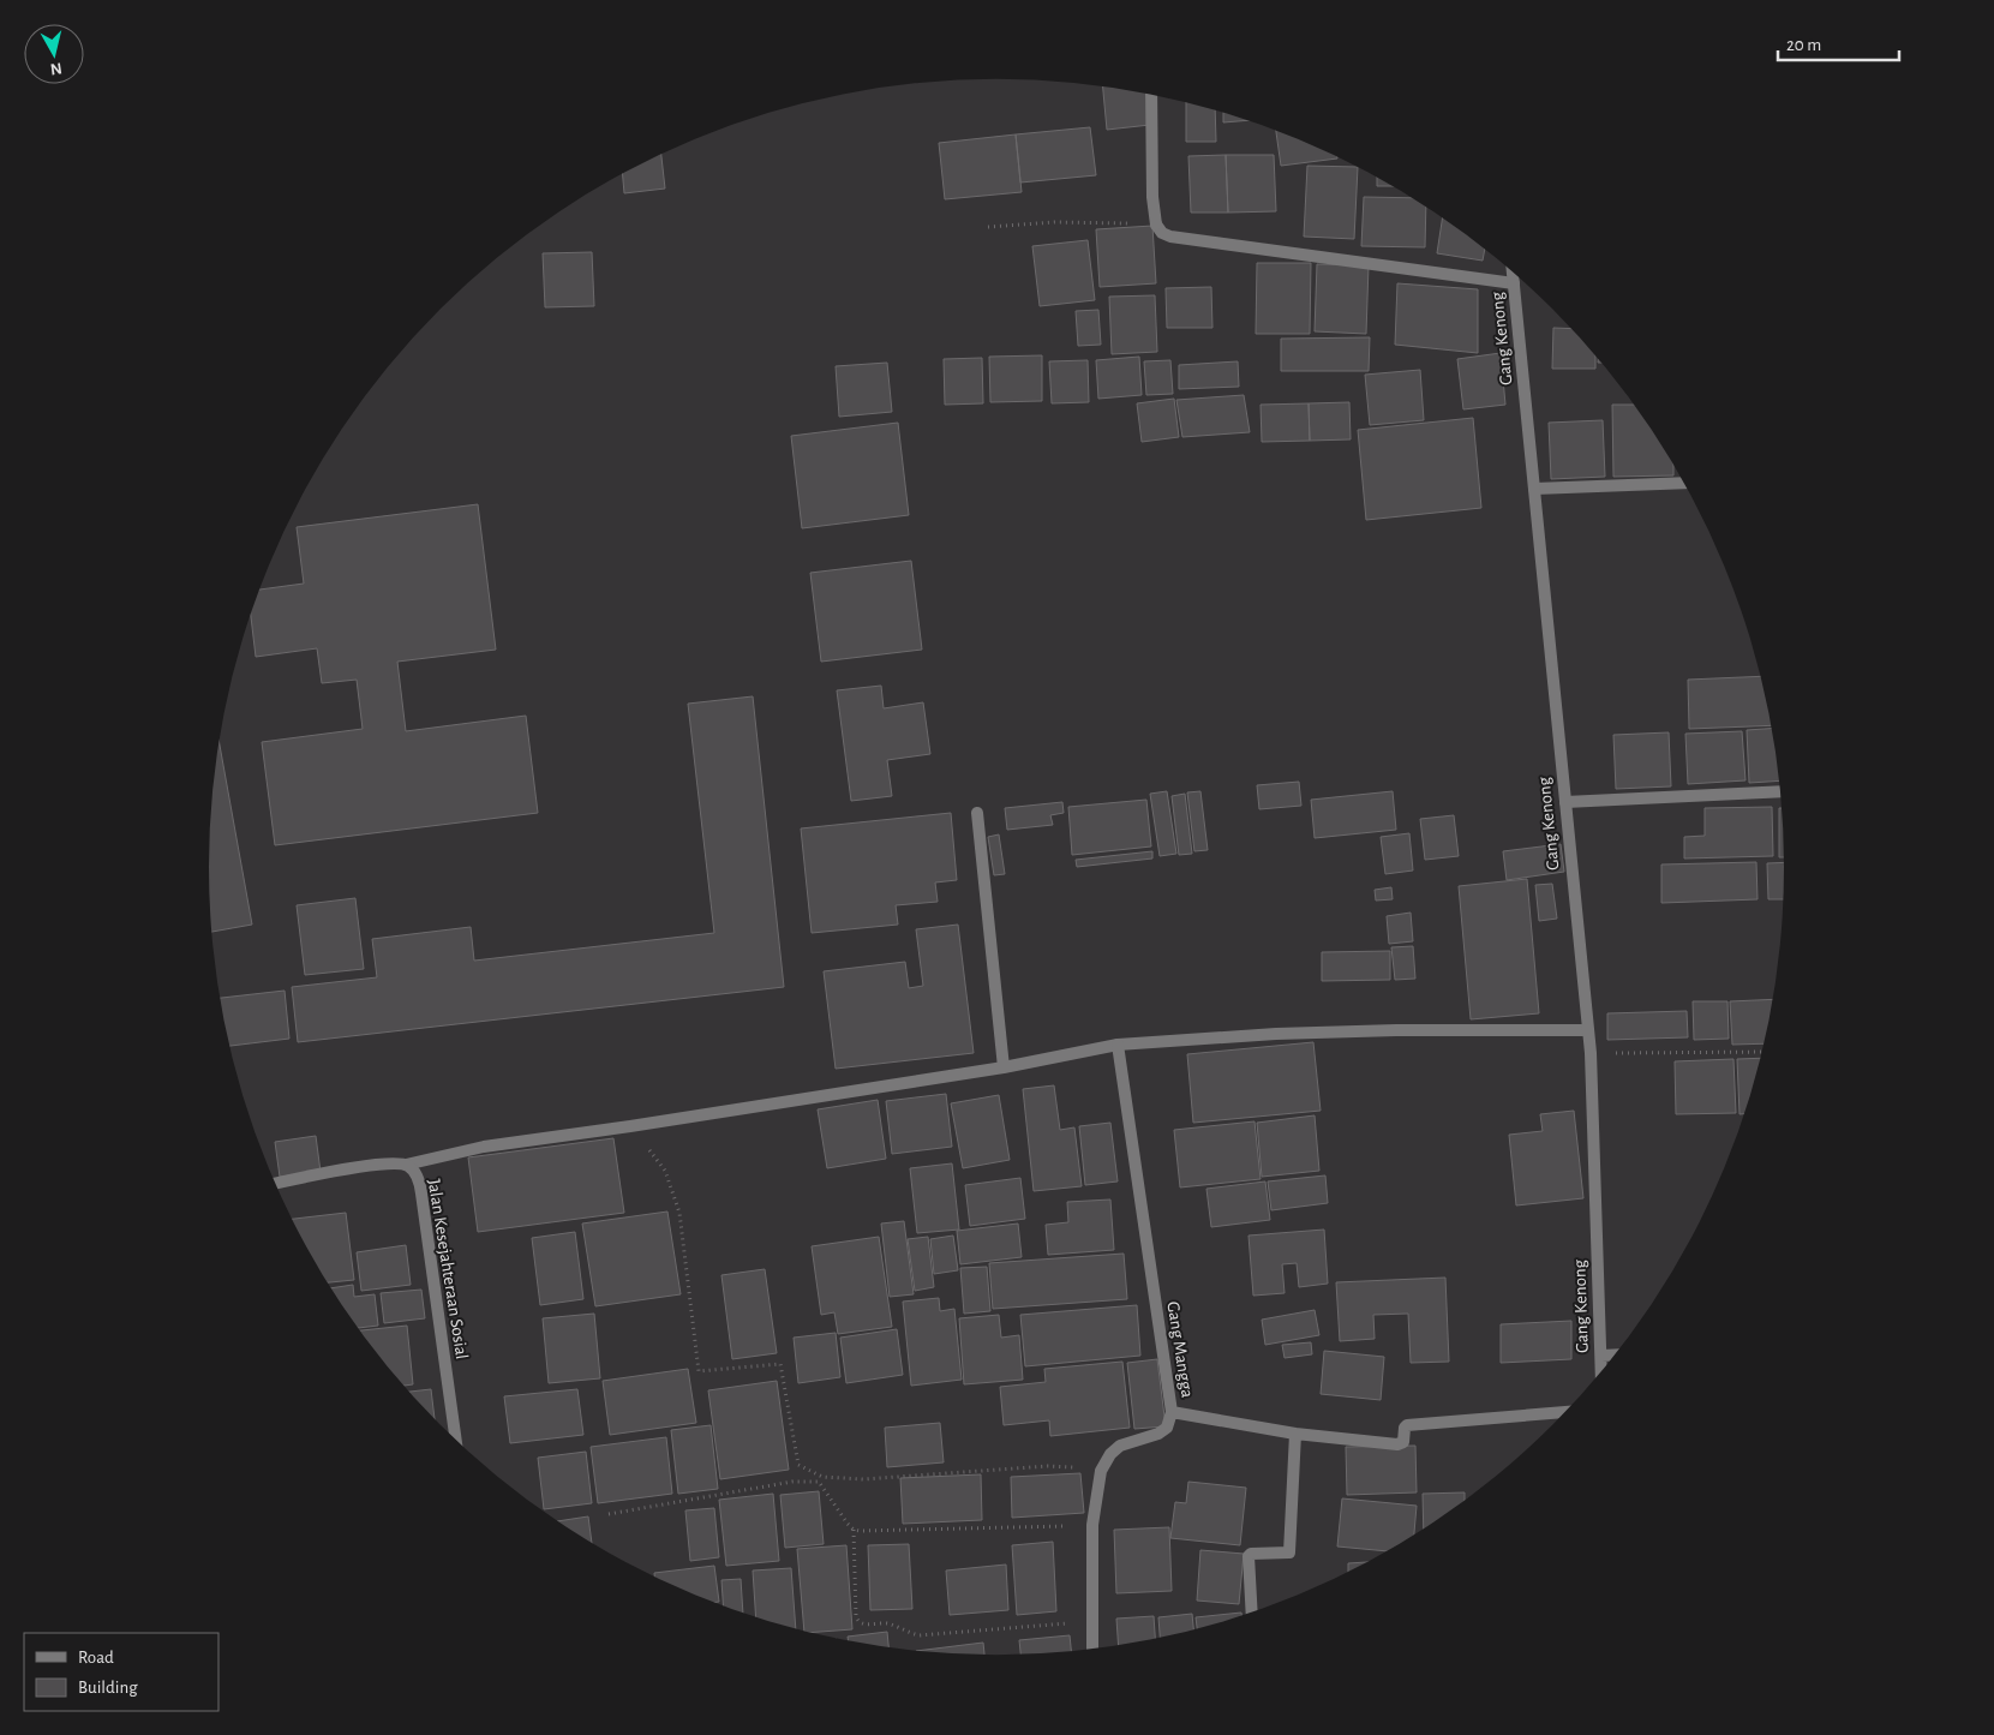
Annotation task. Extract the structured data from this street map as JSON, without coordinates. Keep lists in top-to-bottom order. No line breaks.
{"streets":{"street":["Gang Kenong","Jalan Kesejahteraan Sosial","Gang Mangga"]},"legend":["Road","Building"],"scale_bar":"20 m","north":"bottom"}
